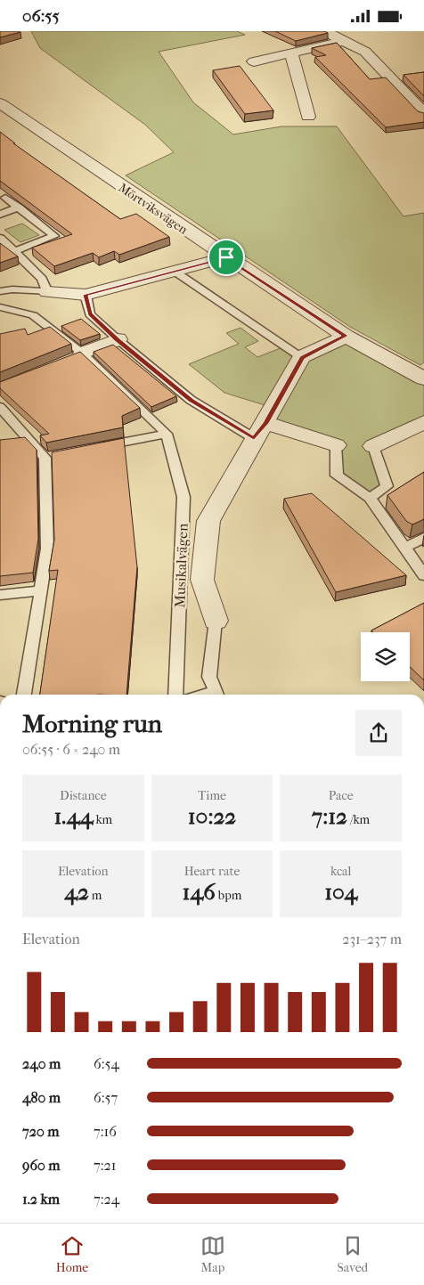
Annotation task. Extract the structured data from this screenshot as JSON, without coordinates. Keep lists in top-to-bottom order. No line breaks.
{"streets":{"street":["Mörtviksvägen","Musikalvägen"]},"page":{"status":"06:55","heading":["Morning run","06:55 · 6 × 240 m"],"stats":[["Distance","1.44 km"],["Time","10:22"],["Pace","7:12 /km"],["Elevation","42 m"],["Heart rate","146 bpm"],["kcal","104"]],"chart":["Elevation","231–237 m"],"list":[{"name":"240 m","note":"6:54"},{"name":"480 m","note":"6:57"},{"name":"720 m","note":"7:16"},{"name":"960 m","note":"7:21"},{"name":"1.2 km","note":"7:24"}],"tabs":["Home","Map","Saved"]}}
